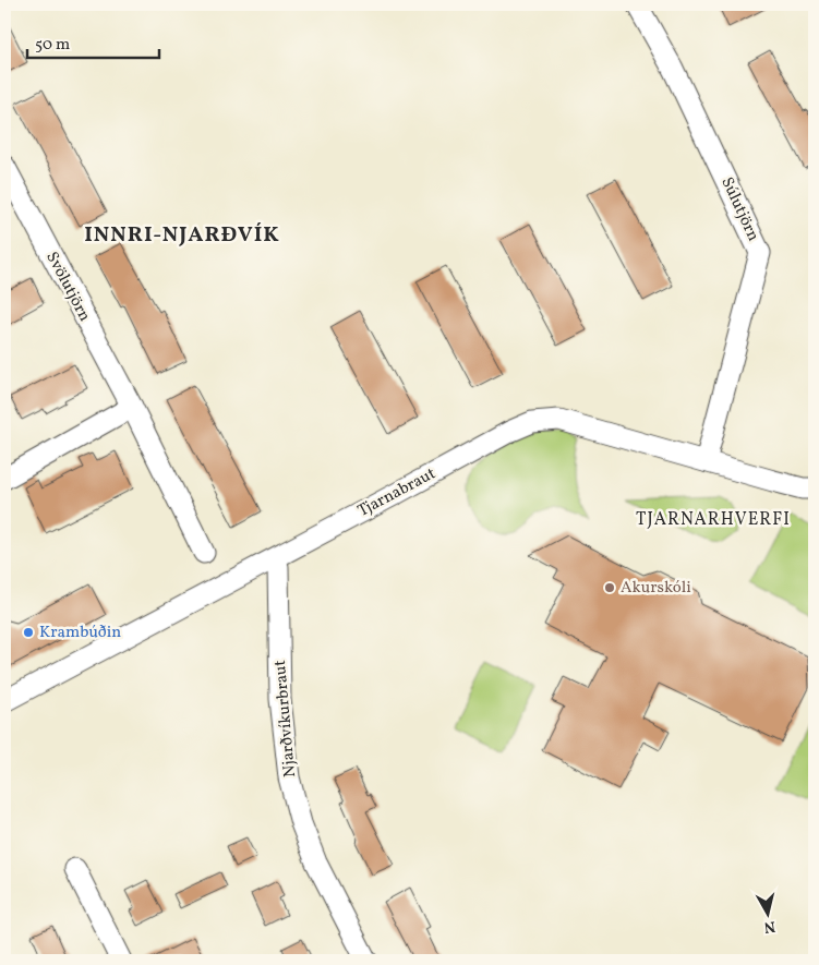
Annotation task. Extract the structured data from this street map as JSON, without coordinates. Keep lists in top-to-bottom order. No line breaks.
{"streets":{"street":["Súlutjörn","Svölutjörn","Tjarnabraut","Njarðvíkurbraut"]},"crossings":[["Súlutjörn","Tjarnabraut"],["Tjarnabraut","Njarðvíkurbraut"]],"districts":["INNRI-NJARÐVÍK","TJARNARHVERFI"],"places":["Akurskóli","Krambúðin"],"scale_bar":"50 m","north":"bottom"}
